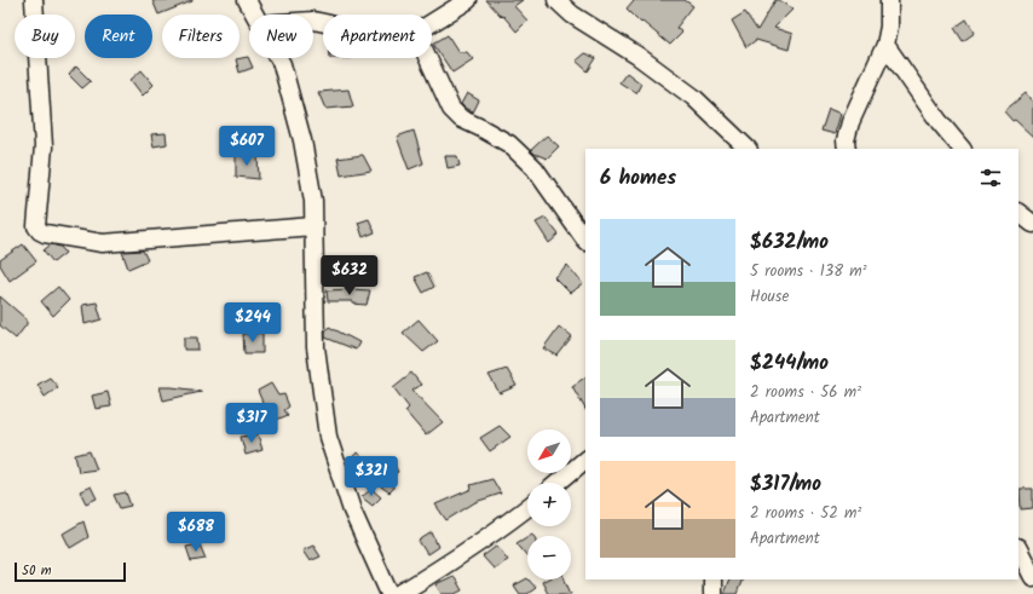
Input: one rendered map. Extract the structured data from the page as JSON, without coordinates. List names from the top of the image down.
{
  "scale_bar": "50 m",
  "north": "bottom left",
  "page": {
    "chip": [
      "Buy",
      "Rent",
      "Filters",
      "New",
      "Apartment"
    ],
    "price": [
      "$607",
      "$632",
      "$244",
      "$317",
      "$321",
      "$688"
    ],
    "heading": "6 homes",
    "list": [
      {
        "name": "$632/mo",
        "note": "5 rooms · 138 m² · House"
      },
      {
        "name": "$244/mo",
        "note": "2 rooms · 56 m² · Apartment"
      },
      {
        "name": "$317/mo",
        "note": "2 rooms · 52 m² · Apartment"
      }
    ],
    "map_buttons": ["+", "−"],
    "scale": "50 m"
  }
}
